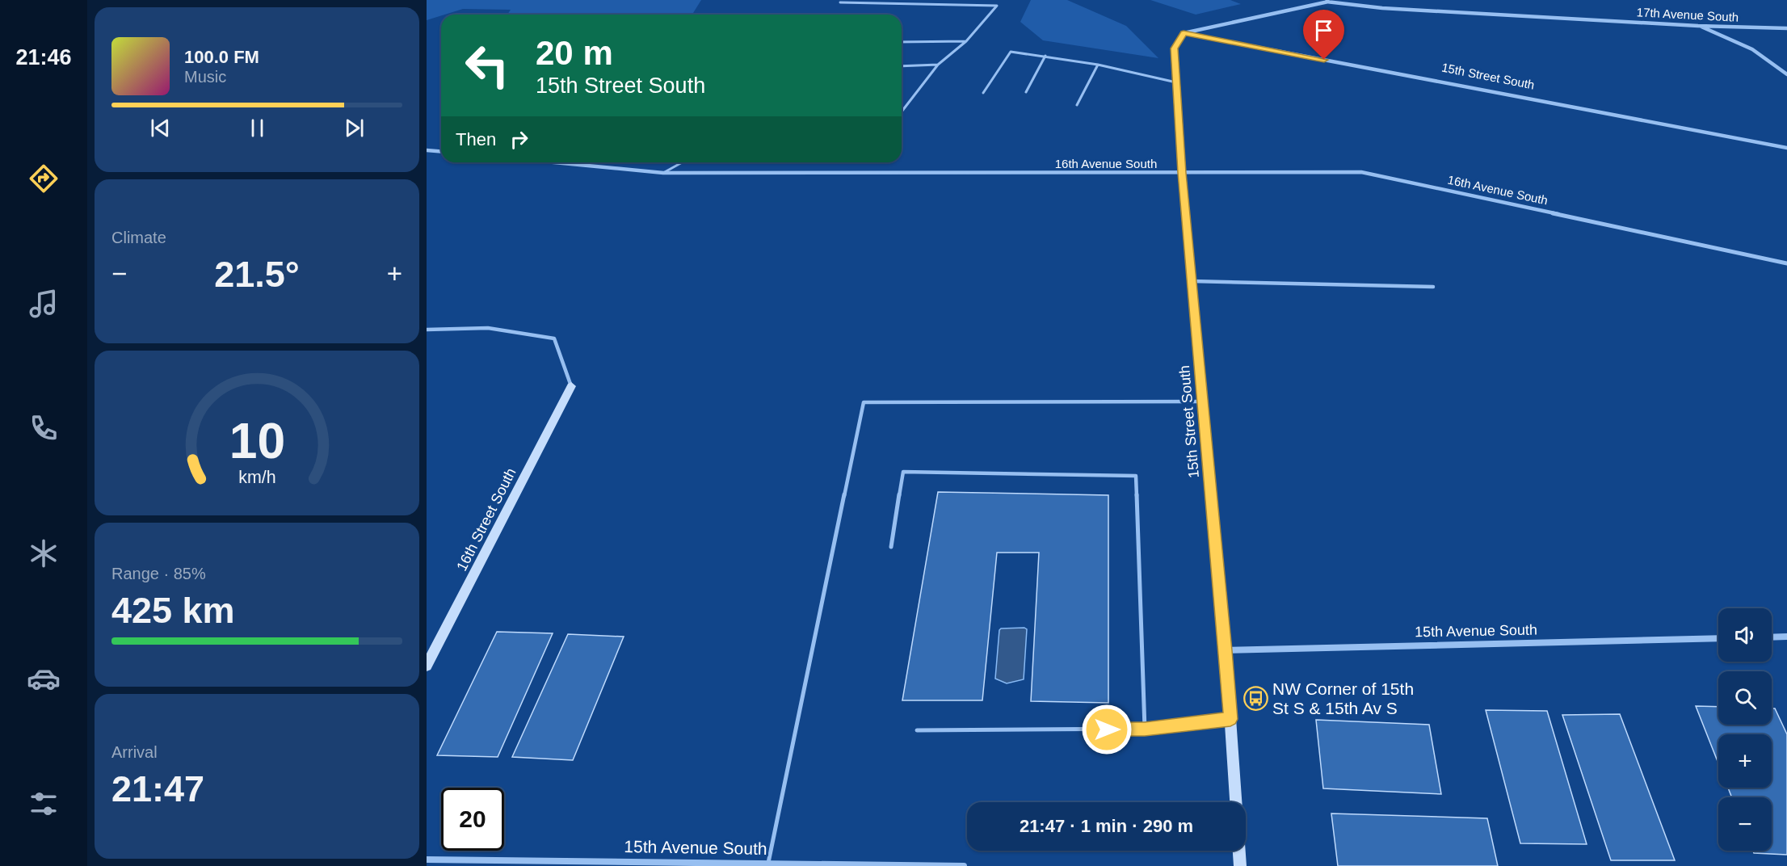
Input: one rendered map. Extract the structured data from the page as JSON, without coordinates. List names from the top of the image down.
{
  "streets": {
    "street": [
      "17th Avenue South",
      "15th Street South",
      "16th Avenue South",
      "16th Street South",
      "15th Avenue South"
    ]
  },
  "crossings": [
    ["15th Street South", "16th Avenue South"],
    ["15th Street South", "15th Avenue South"]
  ],
  "places": {
    "bus stop": ["NW Corner of 15th St S & 15th Av S"]
  },
  "page": {
    "tabs": "21:46",
    "turn": ["20 m", "15th Street South"],
    "song": ["100.0 FM", "Music"],
    "then": "Then",
    "tile": [
      "Climate",
      ["Range · 85%", "425 km"],
      ["Arrival", "21:47"]
    ],
    "heat": ["−", "21.5°", "+"],
    "map_buttons": ["+", "−"],
    "limit": "20",
    "trip": "21:47 · 1 min · 290 m",
    "gauge": ["10", "km/h"]
  }
}
